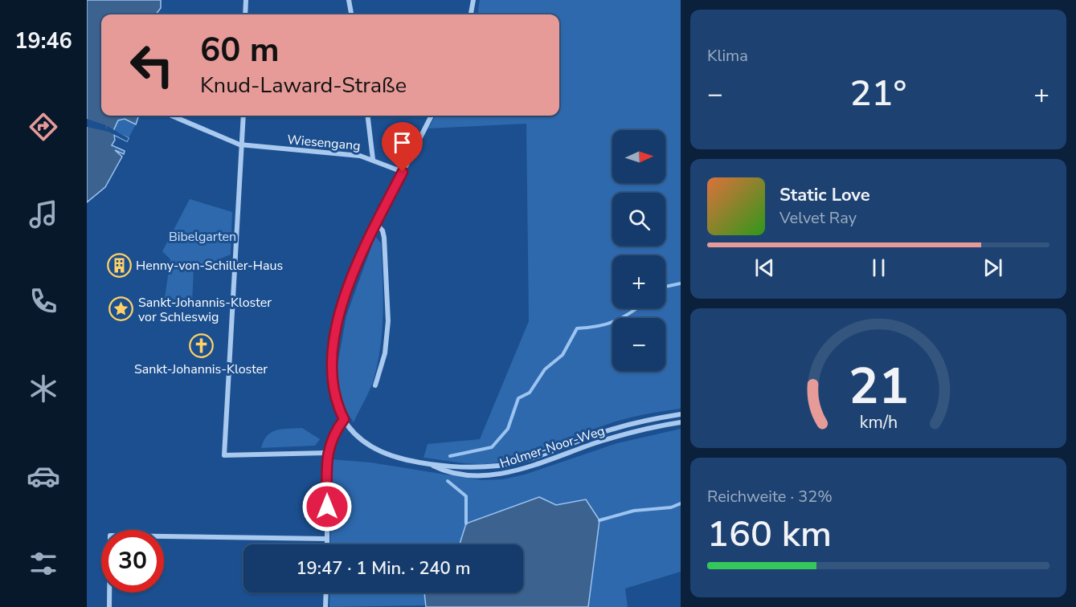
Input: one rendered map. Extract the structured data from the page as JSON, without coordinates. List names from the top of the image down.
{
  "streets": {
    "street": ["Wiesengang", "Holmer-Noor-Weg"]
  },
  "parks": ["Bibelgarten"],
  "places": {
    "building": ["Henny-von-Schiller-Haus"],
    "place": ["Sankt-Johannis-Kloster vor Schleswig"],
    "church": ["Sankt-Johannis-Kloster"]
  },
  "north": "right",
  "page": {
    "tabs": "19:46",
    "tile": [
      "Klima",
      ["Reichweite · 32%", "160 km"]
    ],
    "turn": ["60 m", "Knud-Laward-Straße"],
    "heat": ["−", "21°", "+"],
    "map_buttons": ["+", "−"],
    "song": ["Static Love", "Velvet Ray"],
    "limit": "30",
    "trip": "19:47 · 1 Min. · 240 m",
    "gauge": ["21", "km/h"]
  }
}
